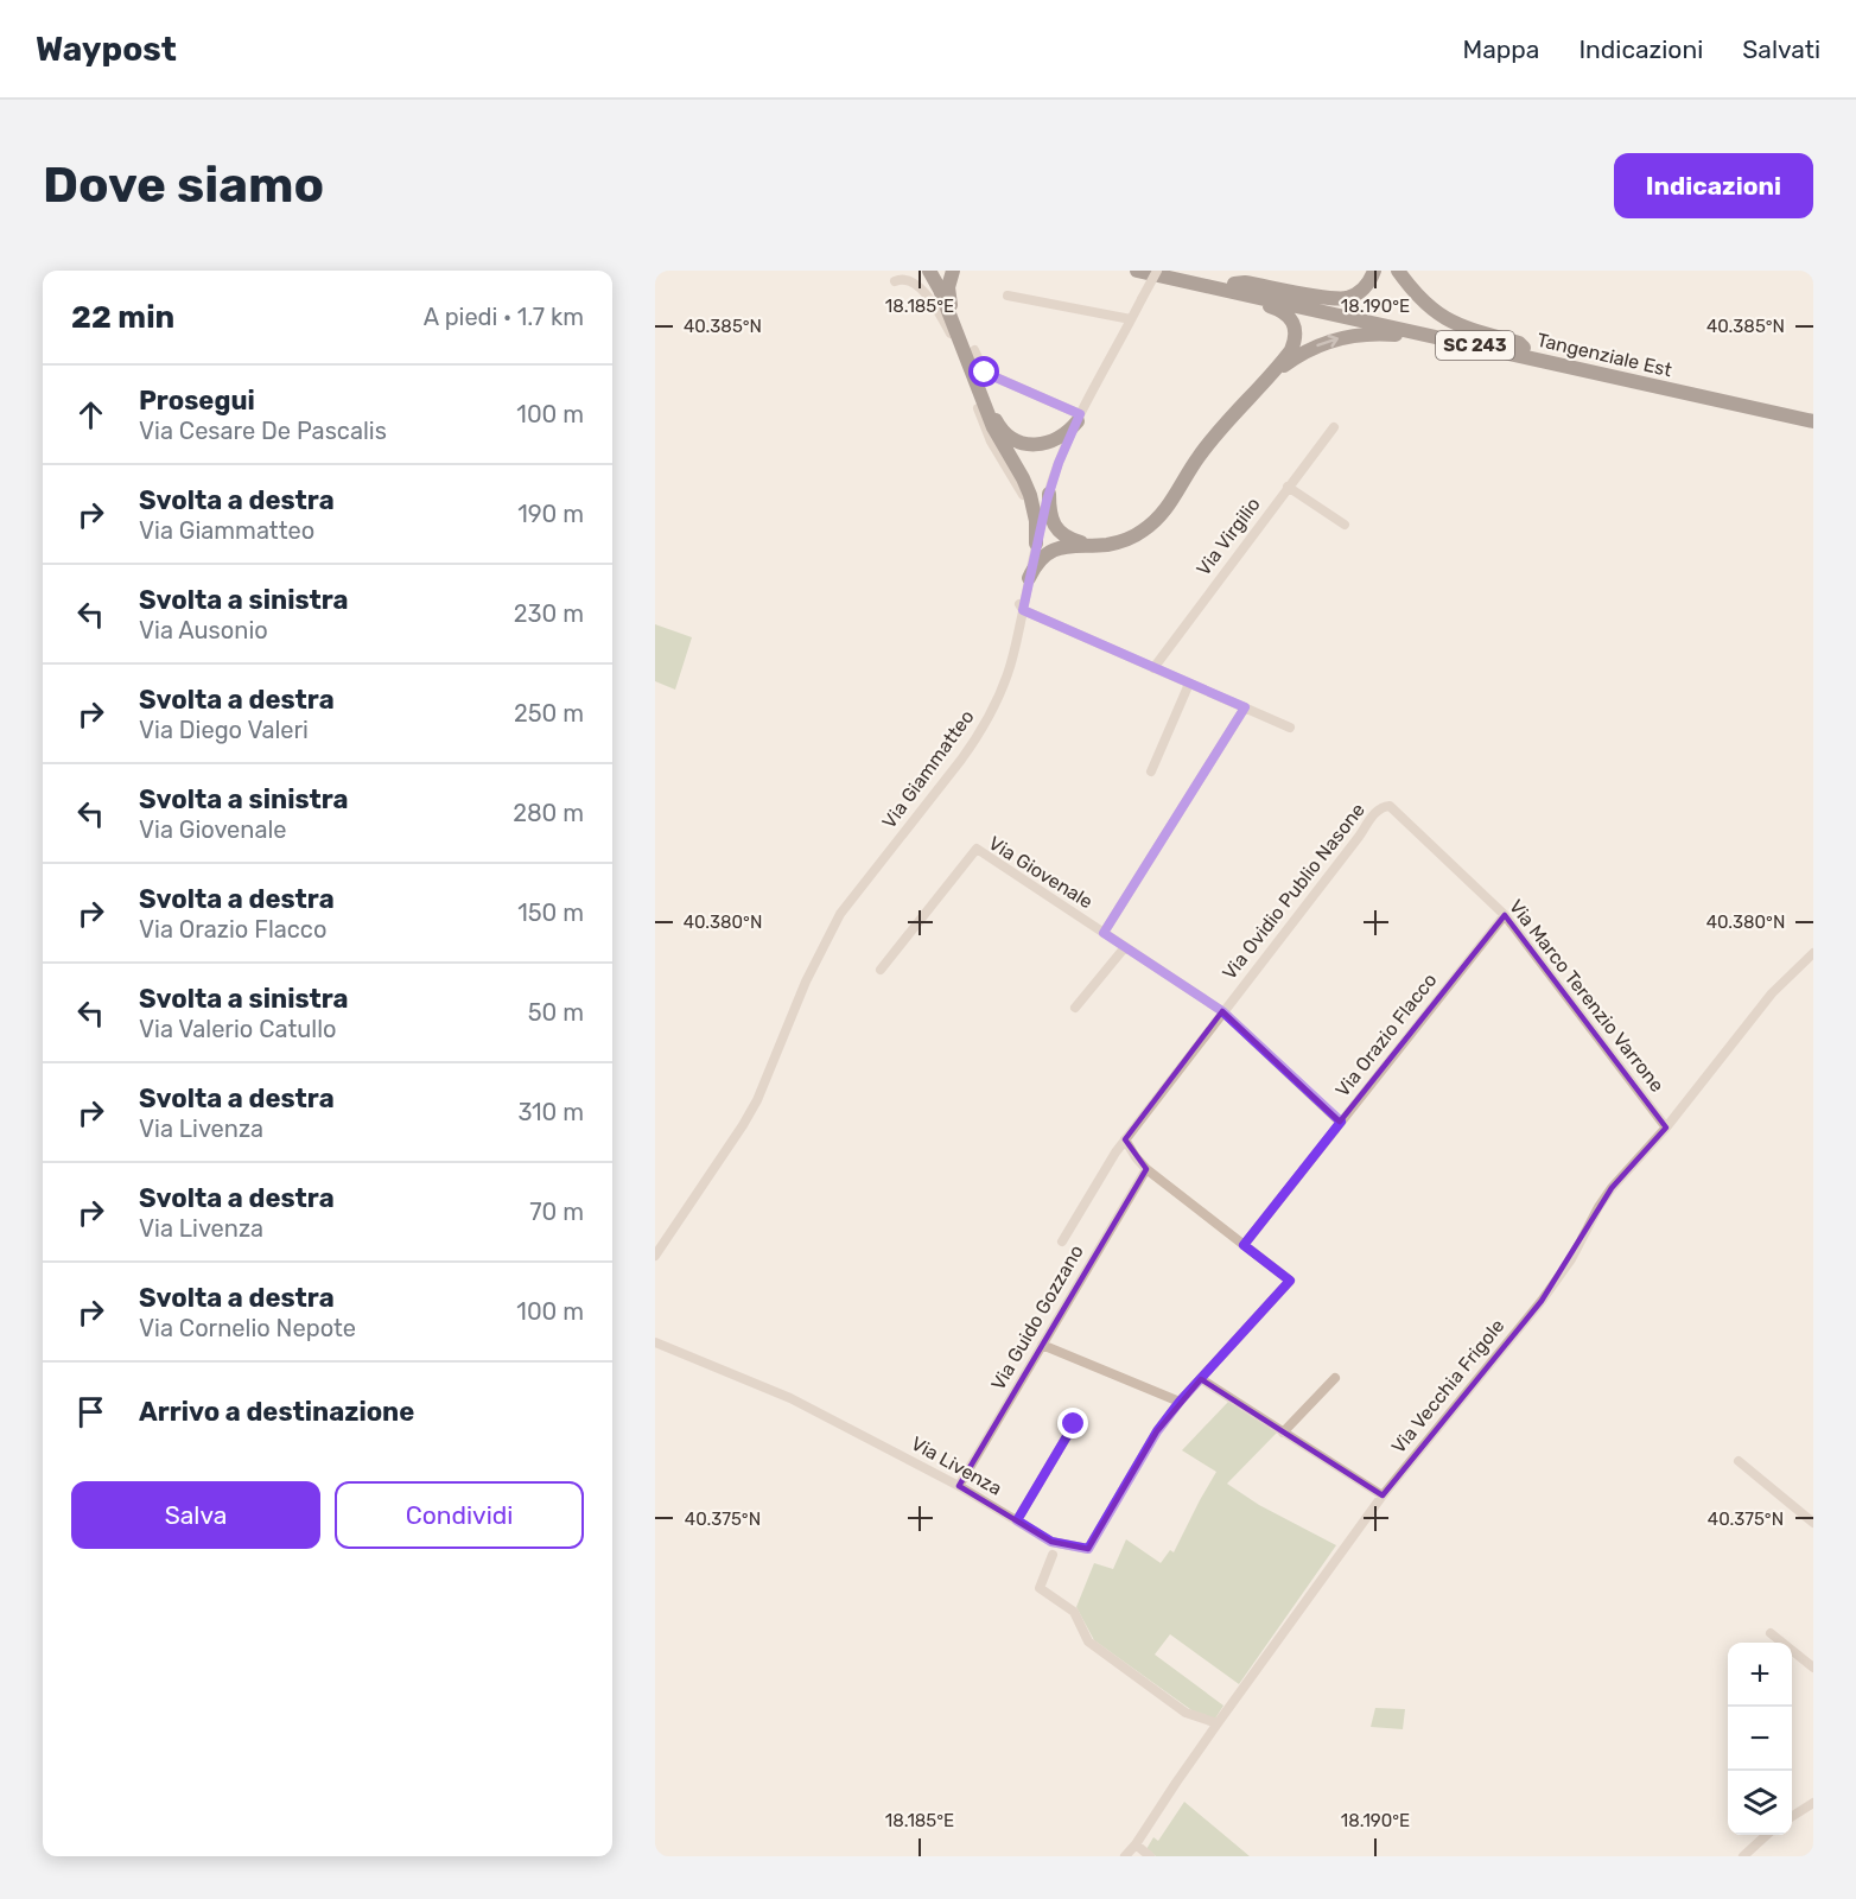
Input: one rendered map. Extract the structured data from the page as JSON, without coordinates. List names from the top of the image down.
{
  "streets": {
    "highway": ["SC 243", "Tangenziale Est"],
    "street": [
      "Via Virgilio",
      "Via Giammatteo",
      "Via Giovenale",
      "Via Ovidio Publio Nasone",
      "Via Marco Terenzio Varrone",
      "Via Orazio Flacco",
      "Via Guido Gozzano",
      "Via Vecchia Frigole",
      "Via Livenza"
    ]
  },
  "crossings": [
    ["Via Giovenale", "Via Ovidio Publio Nasone"],
    ["Via Giovenale", "Via Orazio Flacco"],
    ["Via Ovidio Publio Nasone", "Via Marco Terenzio Varrone"],
    ["Via Marco Terenzio Varrone", "Via Orazio Flacco"],
    ["Via Marco Terenzio Varrone", "Via Vecchia Frigole"],
    ["Via Orazio Flacco", "Via Livenza"],
    ["Via Guido Gozzano", "Via Livenza"]
  ],
  "page": {
    "header": "Waypost",
    "nav": ["Mappa", "Indicazioni", "Salvati"],
    "buttons": [
      "Indicazioni",
      ["Salva", "Condividi"]
    ],
    "title": "Dove siamo",
    "heading": ["22 min", "A piedi · 1.7 km"],
    "list": [
      ["Prosegui", "Via Cesare De Pascalis", "100 m"],
      ["Svolta a destra", "Via Giammatteo", "190 m"],
      ["Svolta a sinistra", "Via Ausonio", "230 m"],
      ["Svolta a destra", "Via Diego Valeri", "250 m"],
      ["Svolta a sinistra", "Via Giovenale", "280 m"],
      ["Svolta a destra", "Via Orazio Flacco", "150 m"],
      ["Svolta a sinistra", "Via Valerio Catullo", "50 m"],
      ["Svolta a destra", "Via Livenza", "310 m"],
      ["Svolta a destra", "Via Livenza", "70 m"],
      ["Svolta a destra", "Via Cornelio Nepote", "100 m"],
      "Arrivo a destinazione"
    ],
    "map_buttons": ["+", "−"]
  },
  "coordinates": [
    "18.185°E",
    "18.190°E",
    "40.385°N",
    "40.380°N",
    "40.375°N"
  ]
}
